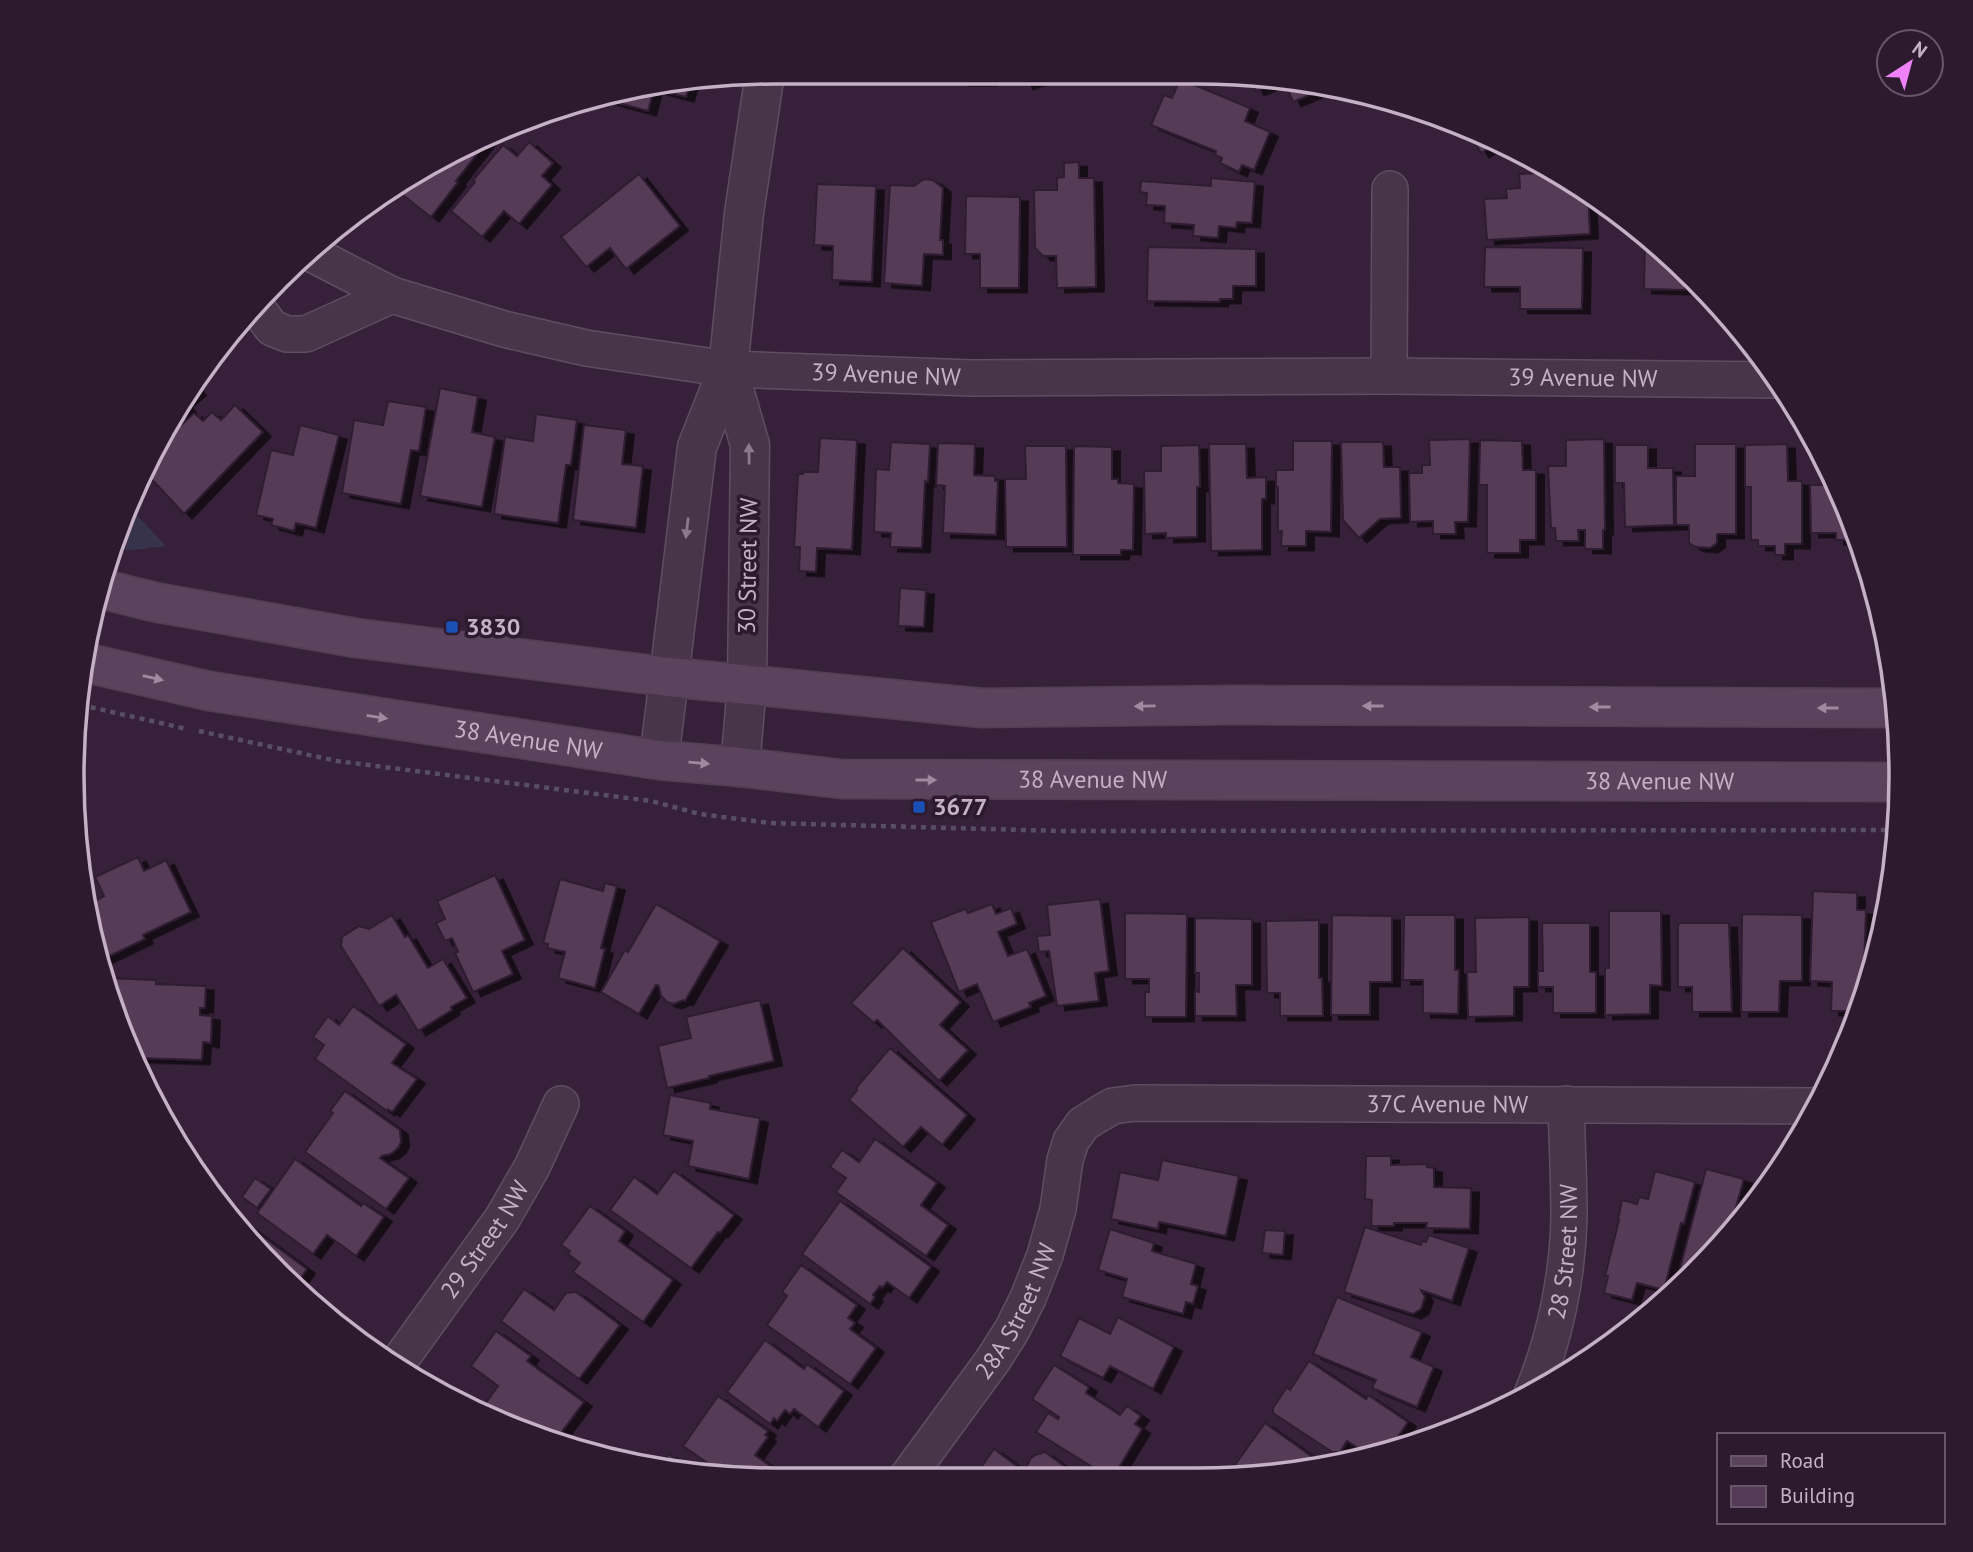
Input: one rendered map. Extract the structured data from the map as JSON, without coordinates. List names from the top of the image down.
{
  "streets": {
    "main road": ["38 Avenue NW"],
    "street": [
      "39 Avenue NW",
      "30 Street NW",
      "37C Avenue NW",
      "29 Street NW",
      "28 Street NW",
      "28A Street NW"
    ]
  },
  "crossings": [
    ["39 Avenue NW", "30 Street NW"],
    ["30 Street NW", "38 Avenue NW"],
    ["37C Avenue NW", "28 Street NW"],
    ["37C Avenue NW", "28A Street NW"]
  ],
  "places": {
    "transit": ["3830", "3677"]
  },
  "legend": ["Road", "Building"],
  "north": "top right"
}
